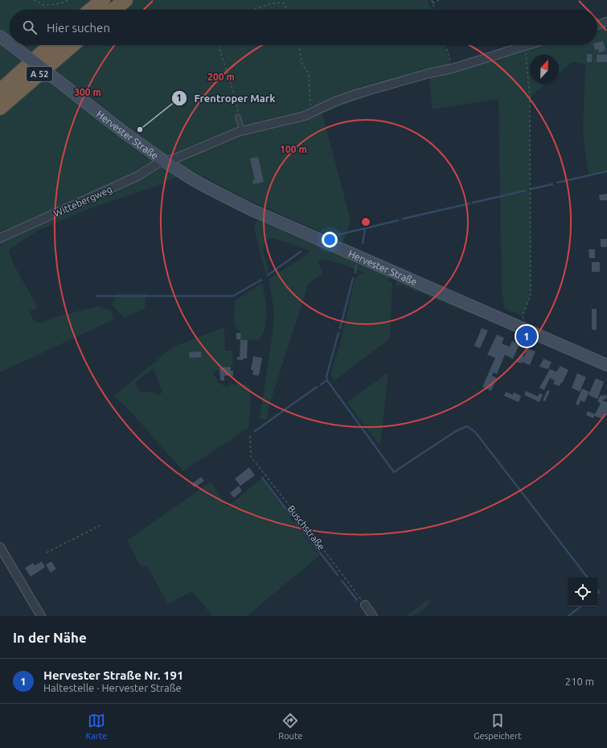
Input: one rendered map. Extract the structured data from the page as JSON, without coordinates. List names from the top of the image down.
{
  "streets": {
    "highway": ["A 52"],
    "main road": ["Hervester Straße"],
    "street": ["Wittebergweg"],
    "path": ["Buschstraße"]
  },
  "crossings": [
    ["Hervester Straße", "Wittebergweg"]
  ],
  "places": ["Frentroper Mark"],
  "north": "top",
  "page": {
    "search": "Hier suchen",
    "pins": "1",
    "heading": "In der Nähe",
    "list": [
      {
        "mark": "1",
        "name": "Hervester Straße Nr. 191",
        "note": "Haltestelle · Hervester Straße",
        "value": "210 m"
      }
    ],
    "nav": ["Karte", "Route", "Gespeichert"]
  },
  "rings": ["200 m", "300 m", "100 m"]
}
